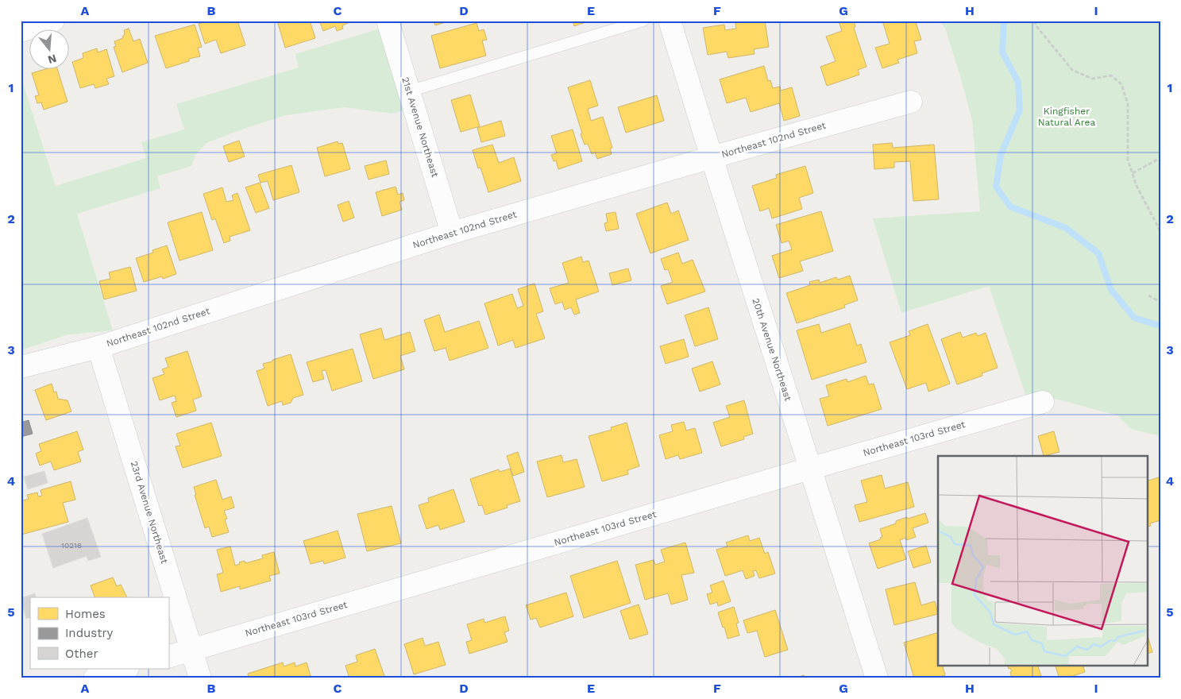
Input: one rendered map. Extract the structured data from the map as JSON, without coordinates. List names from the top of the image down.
{
  "streets": {
    "street": [
      "21st Avenue Northeast",
      "Northeast 102nd Street",
      "20th Avenue Northeast",
      "Northeast 103rd Street",
      "23rd Avenue Northeast"
    ]
  },
  "crossings": [
    ["21st Avenue Northeast", "Northeast 102nd Street"],
    ["Northeast 102nd Street", "20th Avenue Northeast"],
    ["Northeast 102nd Street", "23rd Avenue Northeast"],
    ["20th Avenue Northeast", "Northeast 103rd Street"],
    ["Northeast 103rd Street", "23rd Avenue Northeast"]
  ],
  "parks": ["Kingfisher Natural Area"],
  "house_numbers": ["10216"],
  "legend": ["Homes", "Industry", "Other"],
  "north": "bottom",
  "grid": {
    "columns": [
      "A",
      "B",
      "C",
      "D",
      "E",
      "F",
      "G",
      "H",
      "I"
    ],
    "rows": [
      "1",
      "2",
      "3",
      "4",
      "5"
    ]
  }
}
